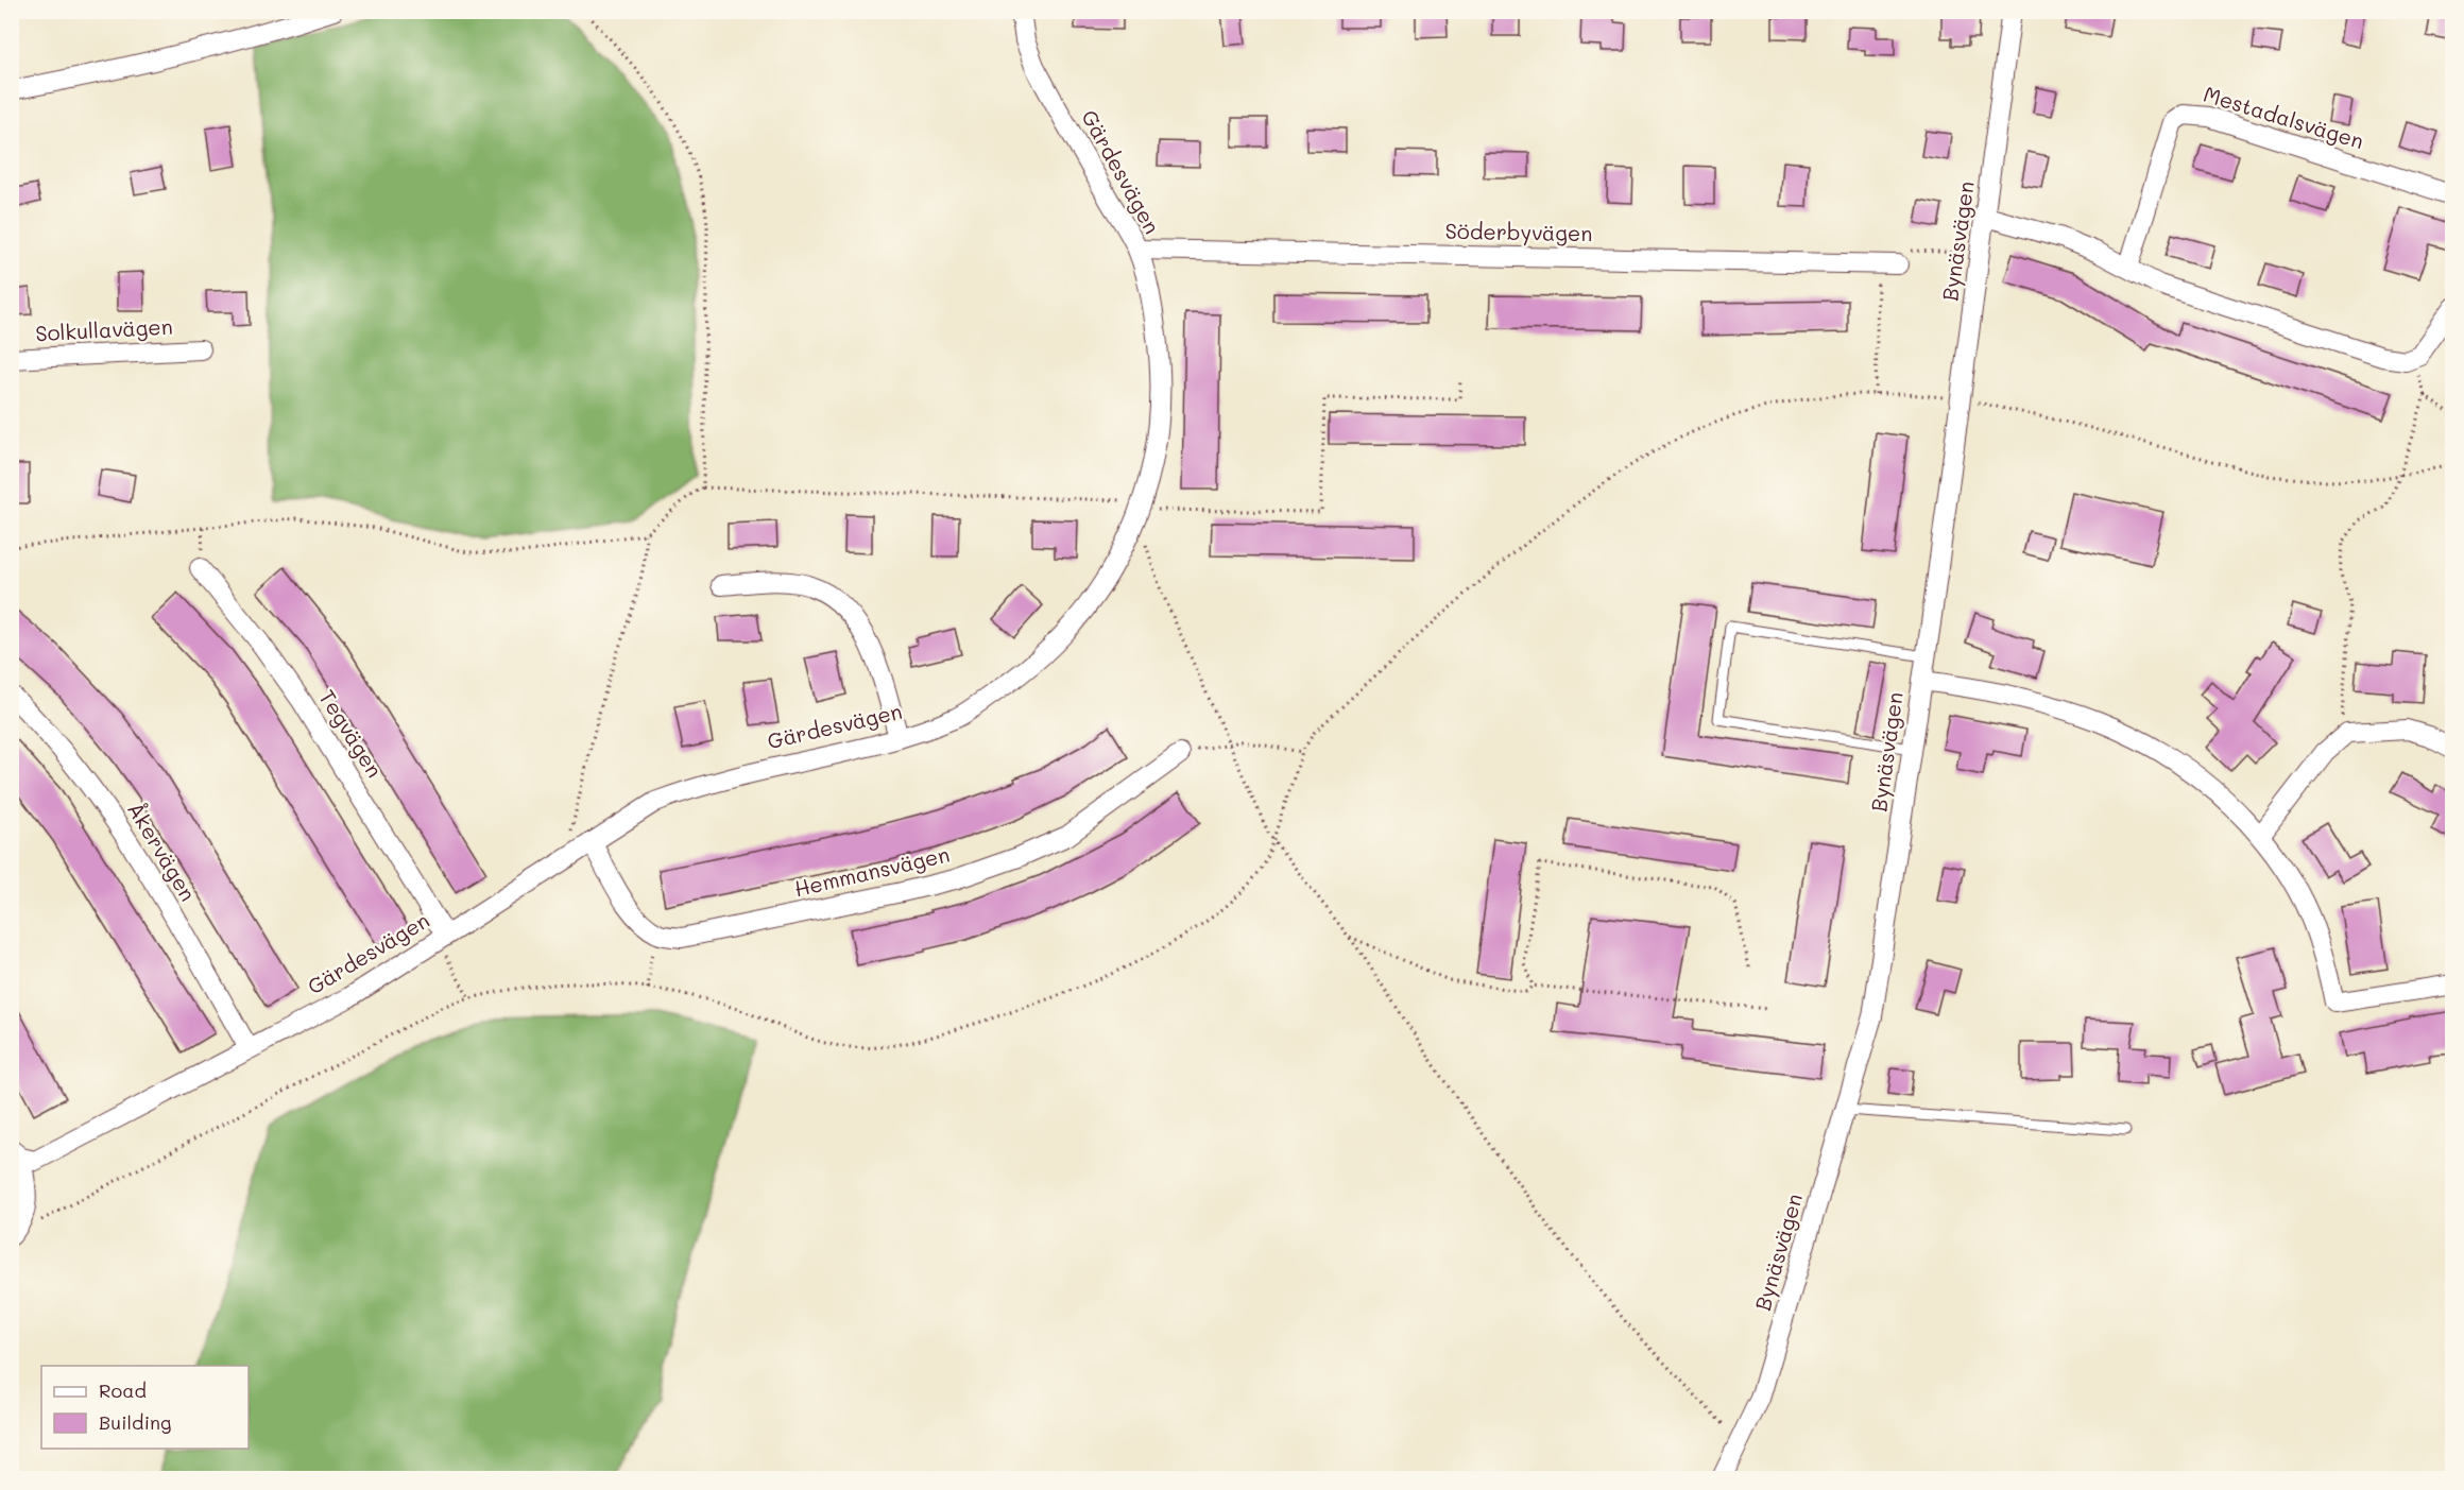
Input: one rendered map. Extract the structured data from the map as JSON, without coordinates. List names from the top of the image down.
{
  "streets": {
    "street": [
      "Mestadalsvägen",
      "Gärdesvägen",
      "Söderbyvägen",
      "Bynäsvägen",
      "Solkullavägen",
      "Tegvägen",
      "Åkervägen",
      "Hemmansvägen"
    ]
  },
  "crossings": [
    ["Gärdesvägen", "Söderbyvägen"],
    ["Gärdesvägen", "Tegvägen"],
    ["Gärdesvägen", "Åkervägen"]
  ],
  "legend": ["Road", "Building"]
}
